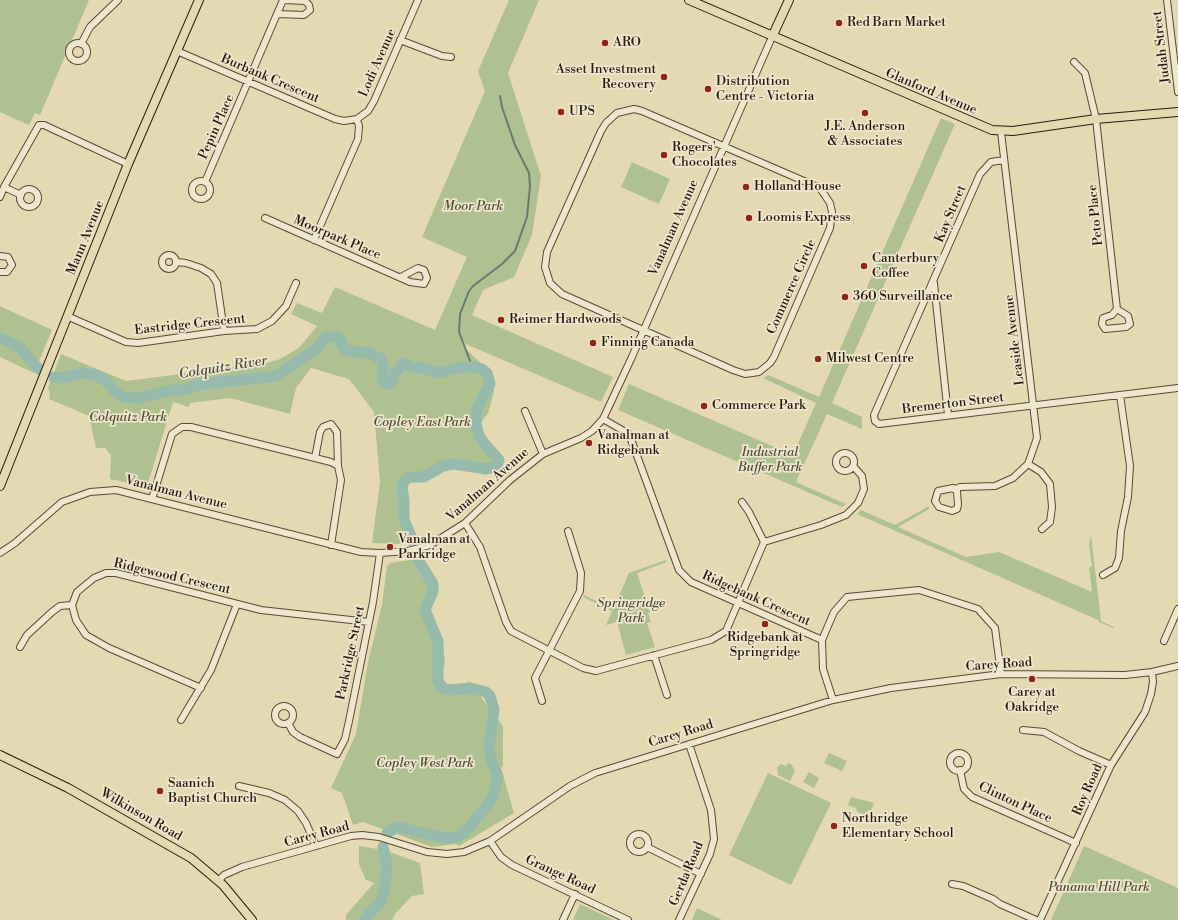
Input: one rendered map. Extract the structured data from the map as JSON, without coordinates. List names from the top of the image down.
{
  "streets": {
    "main road": [
      "Glanford Avenue",
      "Vanalman Avenue",
      "Mann Avenue",
      "Wilkinson Road"
    ],
    "street": [
      "Judah Street",
      "Lodi Avenue",
      "Burbank Crescent",
      "Pepin Place",
      "Kay Street",
      "Peto Place",
      "Moorpark Place",
      "Commerce Circle",
      "Eastridge Crescent",
      "Leaside Avenue",
      "Bremerton Street",
      "Ridgewood Crescent",
      "Ridgebank Crescent",
      "Parkridge Street",
      "Carey Road",
      "Roy Road",
      "Clinton Place",
      "Gerda Road",
      "Grange Road"
    ]
  },
  "crossings": [
    ["Lodi Avenue", "Burbank Crescent"],
    ["Burbank Crescent", "Pepin Place"],
    ["Burbank Crescent", "Mann Avenue"],
    ["Glanford Avenue", "Peto Place"],
    ["Glanford Avenue", "Vanalman Avenue"],
    ["Glanford Avenue", "Leaside Avenue"],
    ["Kay Street", "Leaside Avenue"],
    ["Kay Street", "Bremerton Street"],
    ["Vanalman Avenue", "Commerce Circle"],
    ["Vanalman Avenue", "Ridgebank Crescent"],
    ["Vanalman Avenue", "Parkridge Street"],
    ["Mann Avenue", "Eastridge Crescent"],
    ["Leaside Avenue", "Bremerton Street"],
    ["Ridgewood Crescent", "Parkridge Street"],
    ["Ridgebank Crescent", "Carey Road"],
    ["Carey Road", "Roy Road"],
    ["Carey Road", "Wilkinson Road"],
    ["Carey Road", "Gerda Road"],
    ["Carey Road", "Grange Road"],
    ["Roy Road", "Clinton Place"]
  ],
  "water": ["Colquitz River"],
  "parks": [
    "Moor Park",
    "Colquitz Park",
    "Copley East Park",
    "Industrial Buffer Park",
    "Springridge Park",
    "Copley West Park",
    "Panama Hill Park"
  ],
  "places": [
    "Red Barn Market",
    "ARO",
    "Asset Investment Recovery",
    "Distribution Centre - Victoria",
    "UPS",
    "J.E. Anderson & Associates",
    "Rogers' Chocolates",
    "Holland House",
    "Loomis Express",
    "Canterbury Coffee",
    "360 Surveillance",
    "Reimer Hardwoods",
    "Finning Canada",
    "Milwest Centre",
    "Commerce Park",
    "Vanalman at Ridgebank",
    "Vanalman at Parkridge",
    "Ridgebank at Springridge",
    "Carey at Oakridge",
    "Saanich Baptist Church",
    "Northridge Elementary School"
  ]
}
